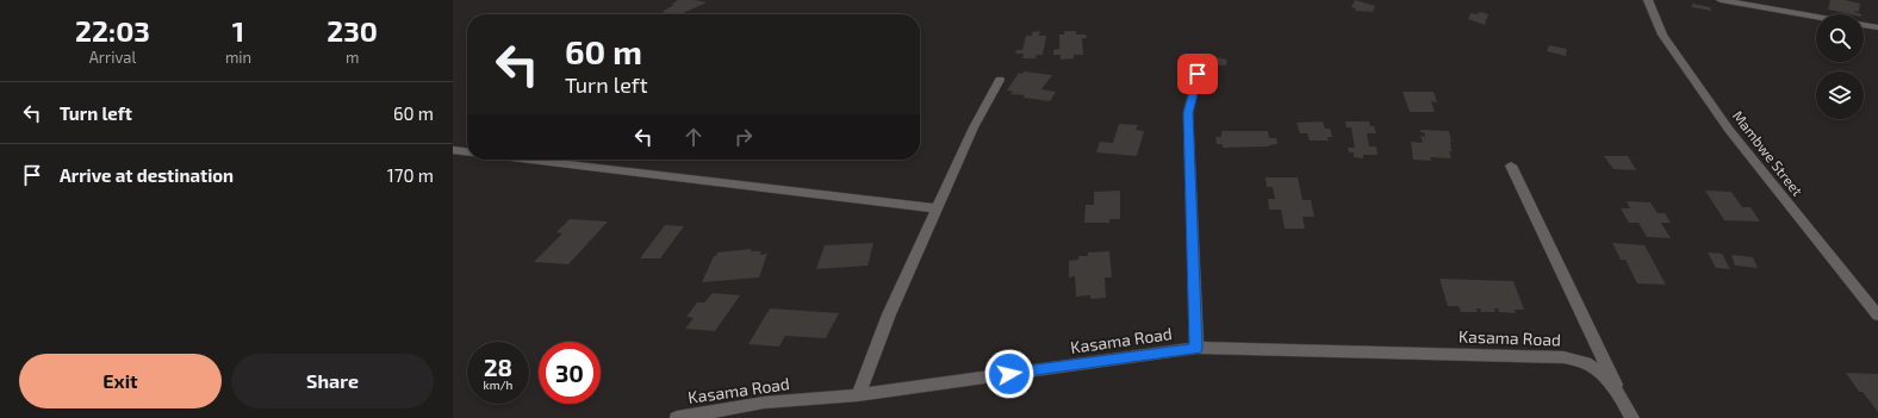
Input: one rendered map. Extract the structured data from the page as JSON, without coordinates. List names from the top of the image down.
{
  "streets": {
    "street": ["Mambwe Street", "Kasama Road"]
  },
  "page": {
    "eta": [
      "22:03",
      "Arrival",
      "1",
      "min",
      "230",
      "m"
    ],
    "turn": ["60 m", "Turn left"],
    "list": [
      {
        "name": "Turn left",
        "value": "60 m"
      },
      {
        "name": "Arrive at destination",
        "value": "170 m"
      }
    ],
    "speed": "28 km/h",
    "limit": "30",
    "buttons": ["Exit", "Share"]
  }
}
